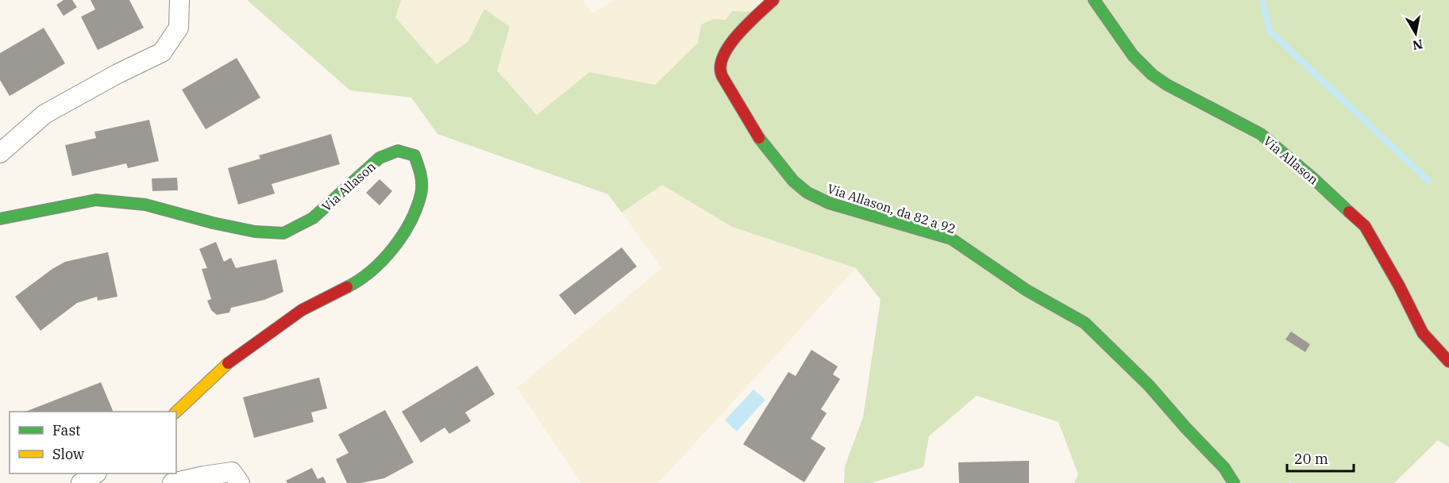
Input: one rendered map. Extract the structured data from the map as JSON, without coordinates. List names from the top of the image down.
{
  "streets": {
    "street": ["Via Allason", "Via Allason, da 82 a 92"]
  },
  "legend": ["Fast", "Slow"],
  "scale_bar": "20 m",
  "north": "bottom"
}
